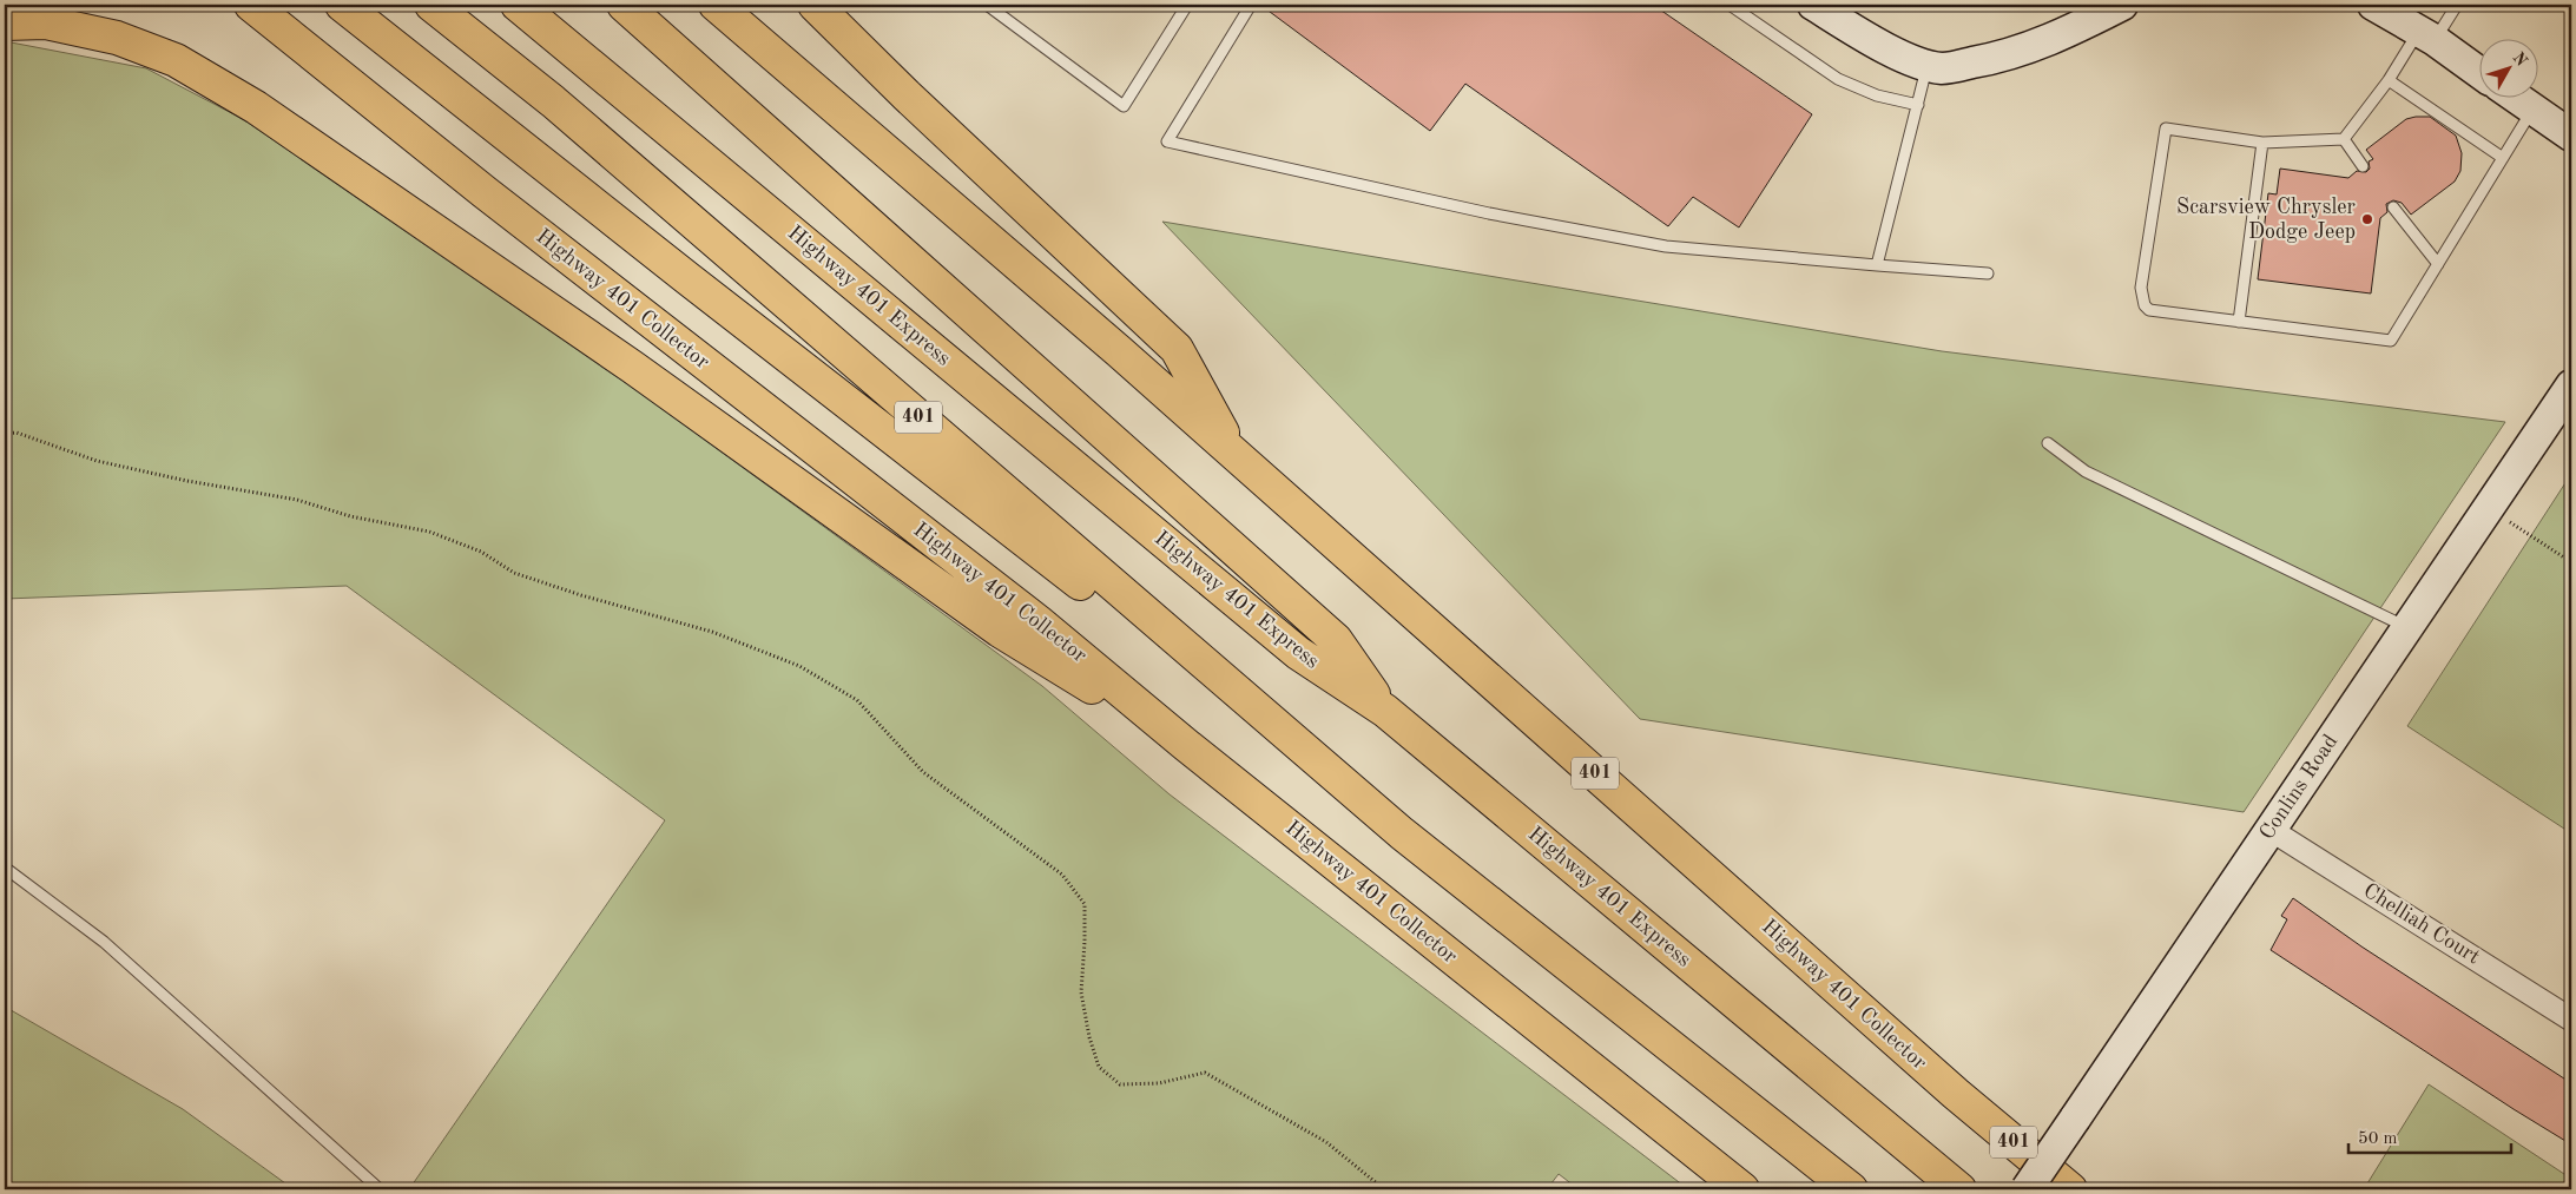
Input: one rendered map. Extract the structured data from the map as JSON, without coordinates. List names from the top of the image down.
{
  "streets": {
    "highway": ["Highway 401 Express", "Highway 401 Collector", "401"],
    "street": ["Conlins Road", "Chelliah Court"]
  },
  "crossings": [
    ["Conlins Road", "Chelliah Court"]
  ],
  "places": ["Scarsview Chrysler Dodge Jeep"],
  "scale_bar": "50 m",
  "north": "top right"
}
